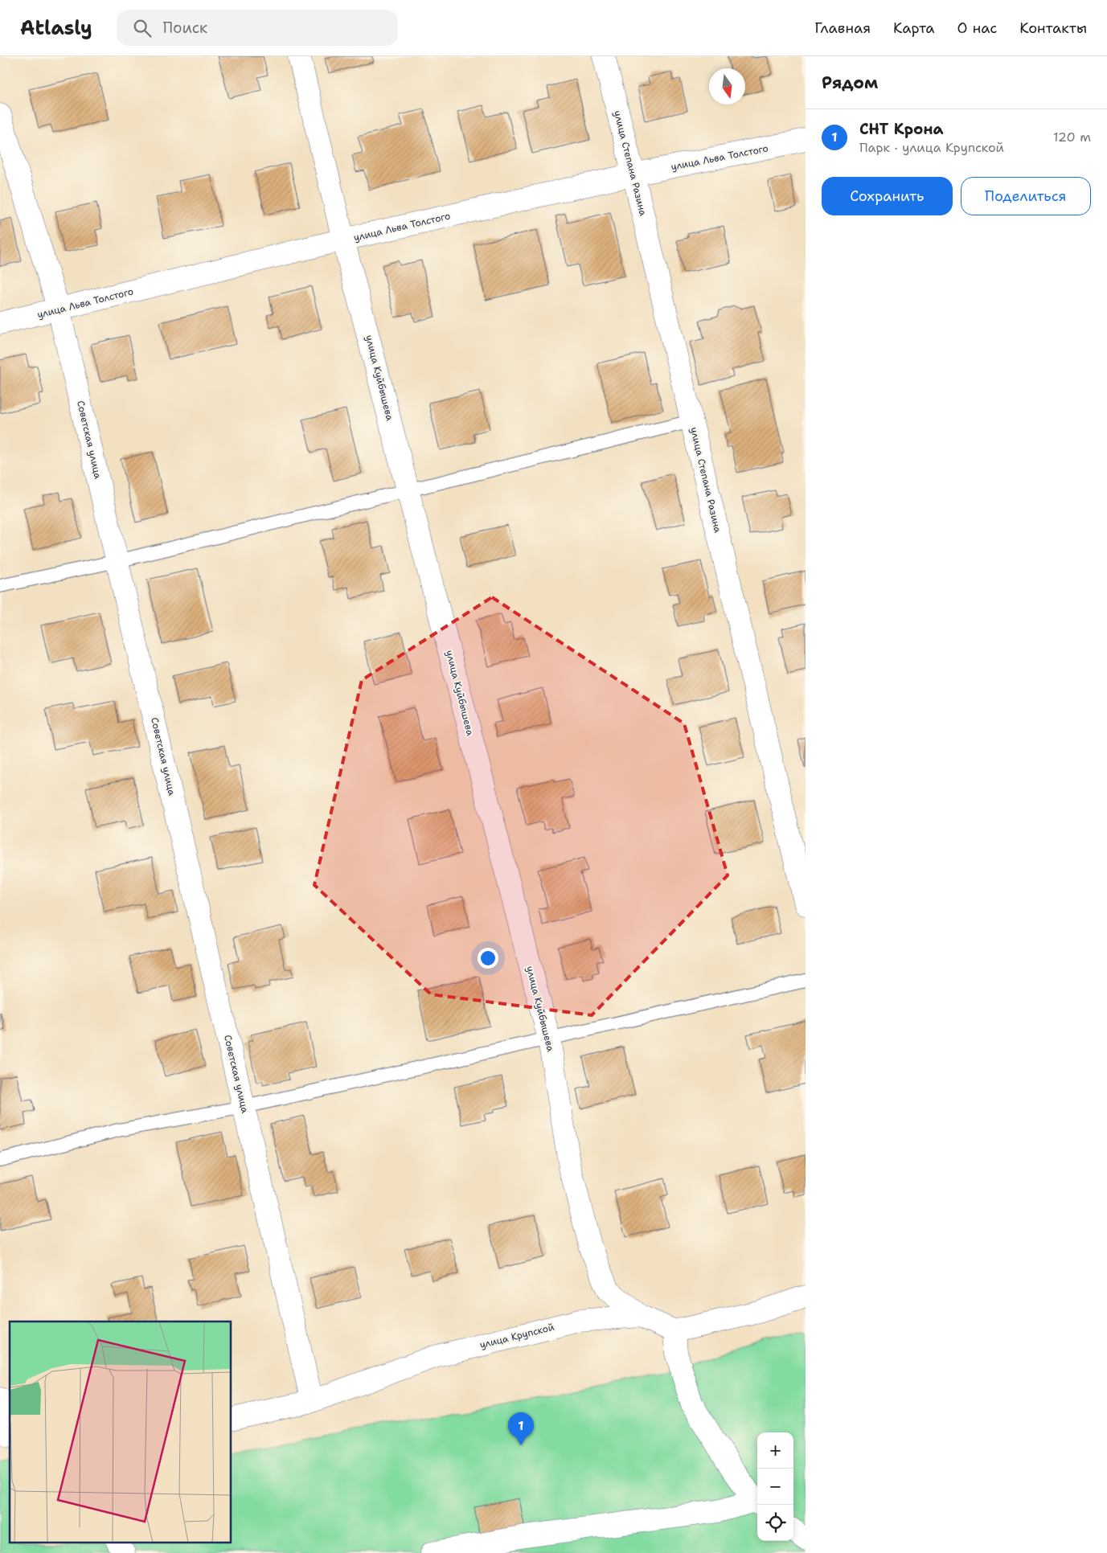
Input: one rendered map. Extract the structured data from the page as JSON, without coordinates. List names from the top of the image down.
{
  "streets": {
    "street": [
      "улица Льва Толстого",
      "улица Степана Разина",
      "улица Куйбышева",
      "Советская улица",
      "улица Крупской"
    ]
  },
  "crossings": [
    ["улица Льва Толстого", "улица Степана Разина"],
    ["улица Льва Толстого", "улица Куйбышева"],
    ["улица Льва Толстого", "Советская улица"],
    ["улица Куйбышева", "улица Крупской"],
    ["Советская улица", "улица Крупской"]
  ],
  "north": "bottom",
  "page": {
    "header": "Atlasly",
    "search": "Поиск",
    "nav": [
      "Главная",
      "Карта",
      "О нас",
      "Контакты"
    ],
    "heading": "Рядом",
    "list": [
      {
        "mark": "1",
        "name": "СНТ Крона",
        "note": "Парк · улица Крупской",
        "value": "120 m"
      }
    ],
    "buttons": ["Сохранить", "Поделиться"],
    "pins": "1",
    "map_buttons": ["+", "−"]
  }
}
